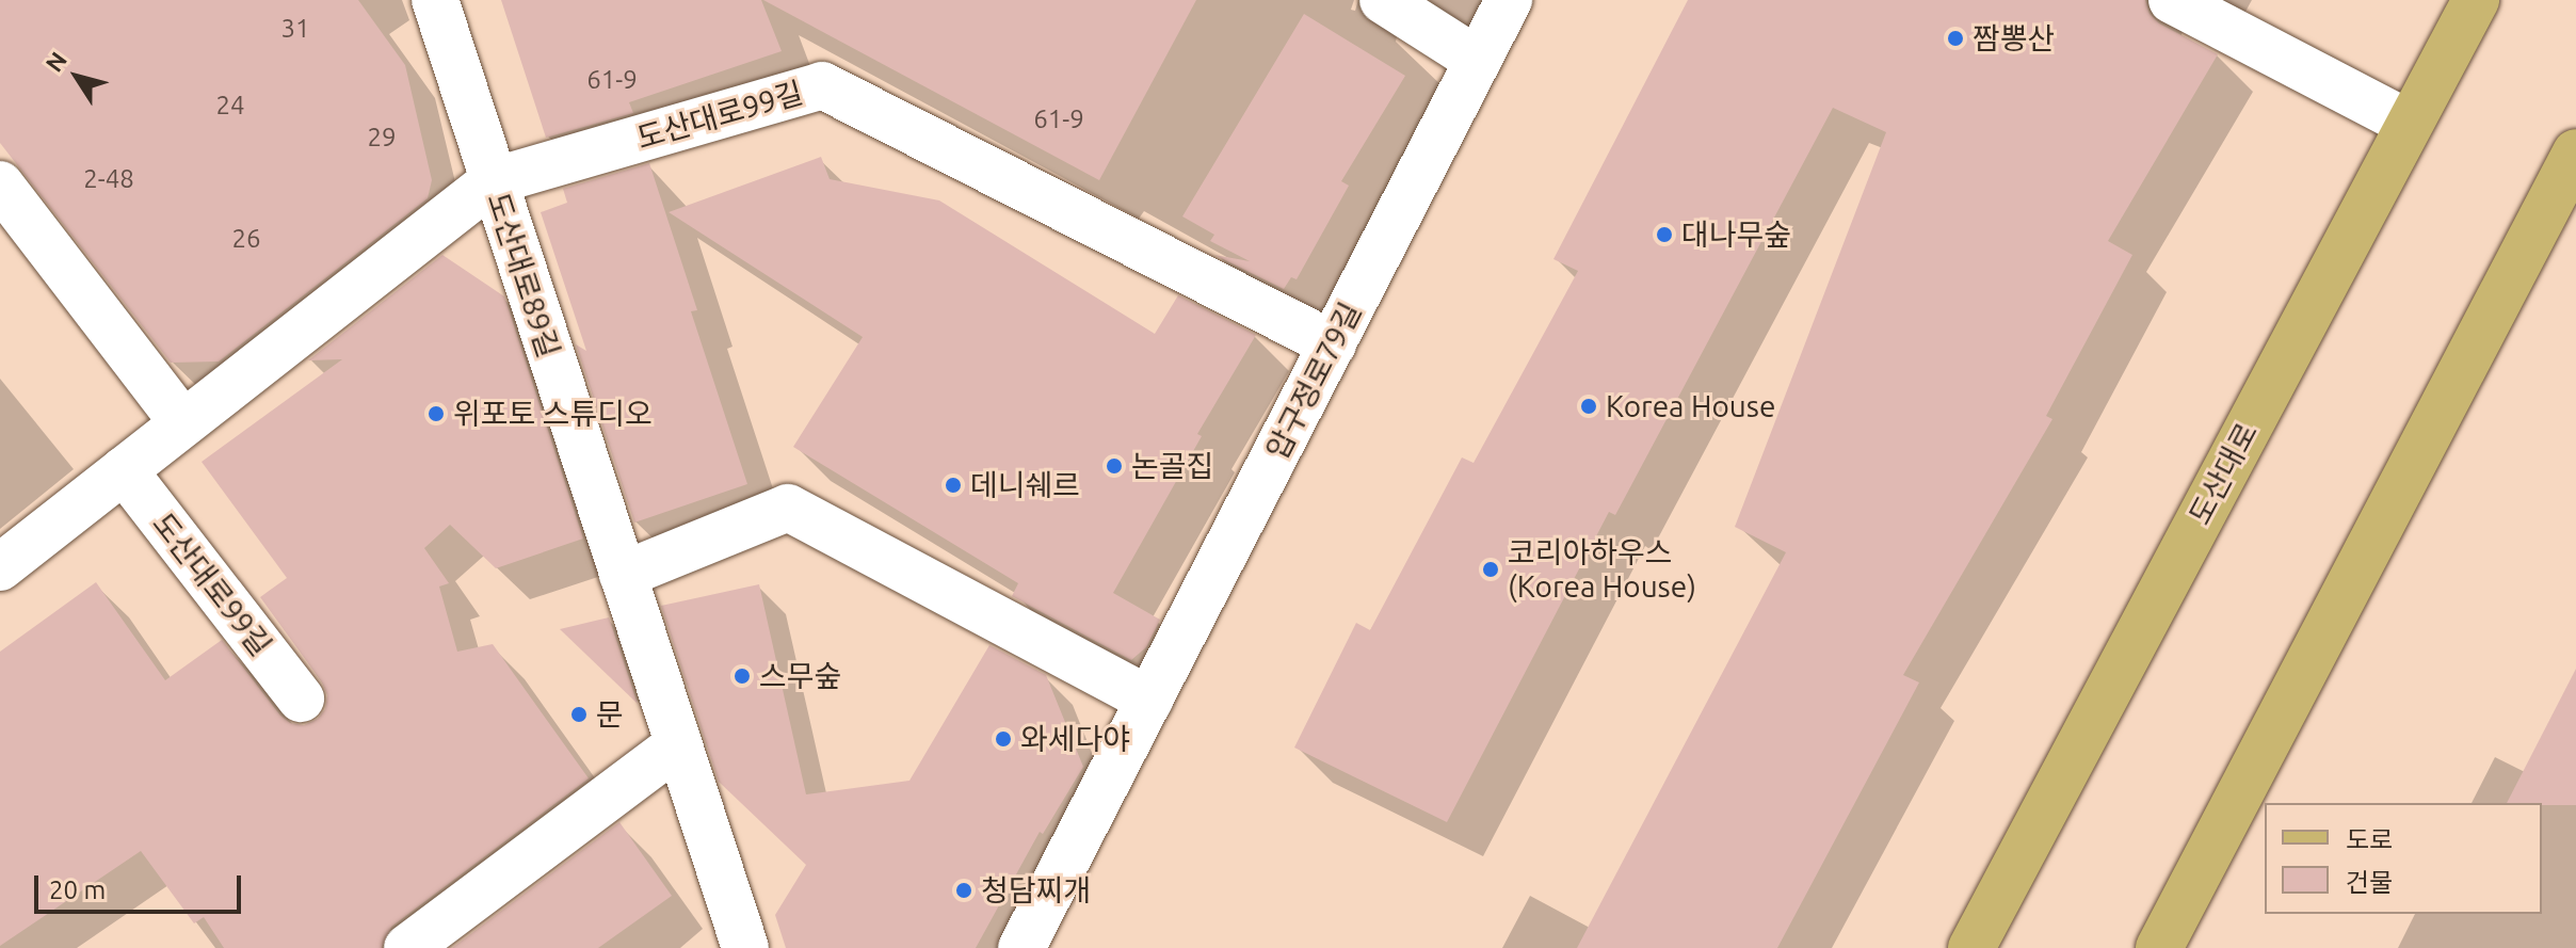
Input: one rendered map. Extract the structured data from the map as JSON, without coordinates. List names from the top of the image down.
{
  "streets": {
    "main road": ["도산대로"],
    "street": ["도산대로99길", "도산대로89길", "압구정로79길"]
  },
  "crossings": [
    ["도산대로99길", "도산대로89길"],
    ["도산대로99길", "압구정로79길"]
  ],
  "places": [
    "짬뽕산",
    "대나무숲",
    "Korea House",
    "위포토 스튜디오",
    "논골집",
    "데니쉐르",
    "코리아하우스 (Korea House)",
    "스무숲",
    "문",
    "와세다야",
    "청담찌개"
  ],
  "house_numbers": [
    "31",
    "61-9",
    "24",
    "61-9",
    "29",
    "2-48",
    "26"
  ],
  "legend": ["도로", "건물"],
  "scale_bar": "20 m",
  "north": "top left"
}
